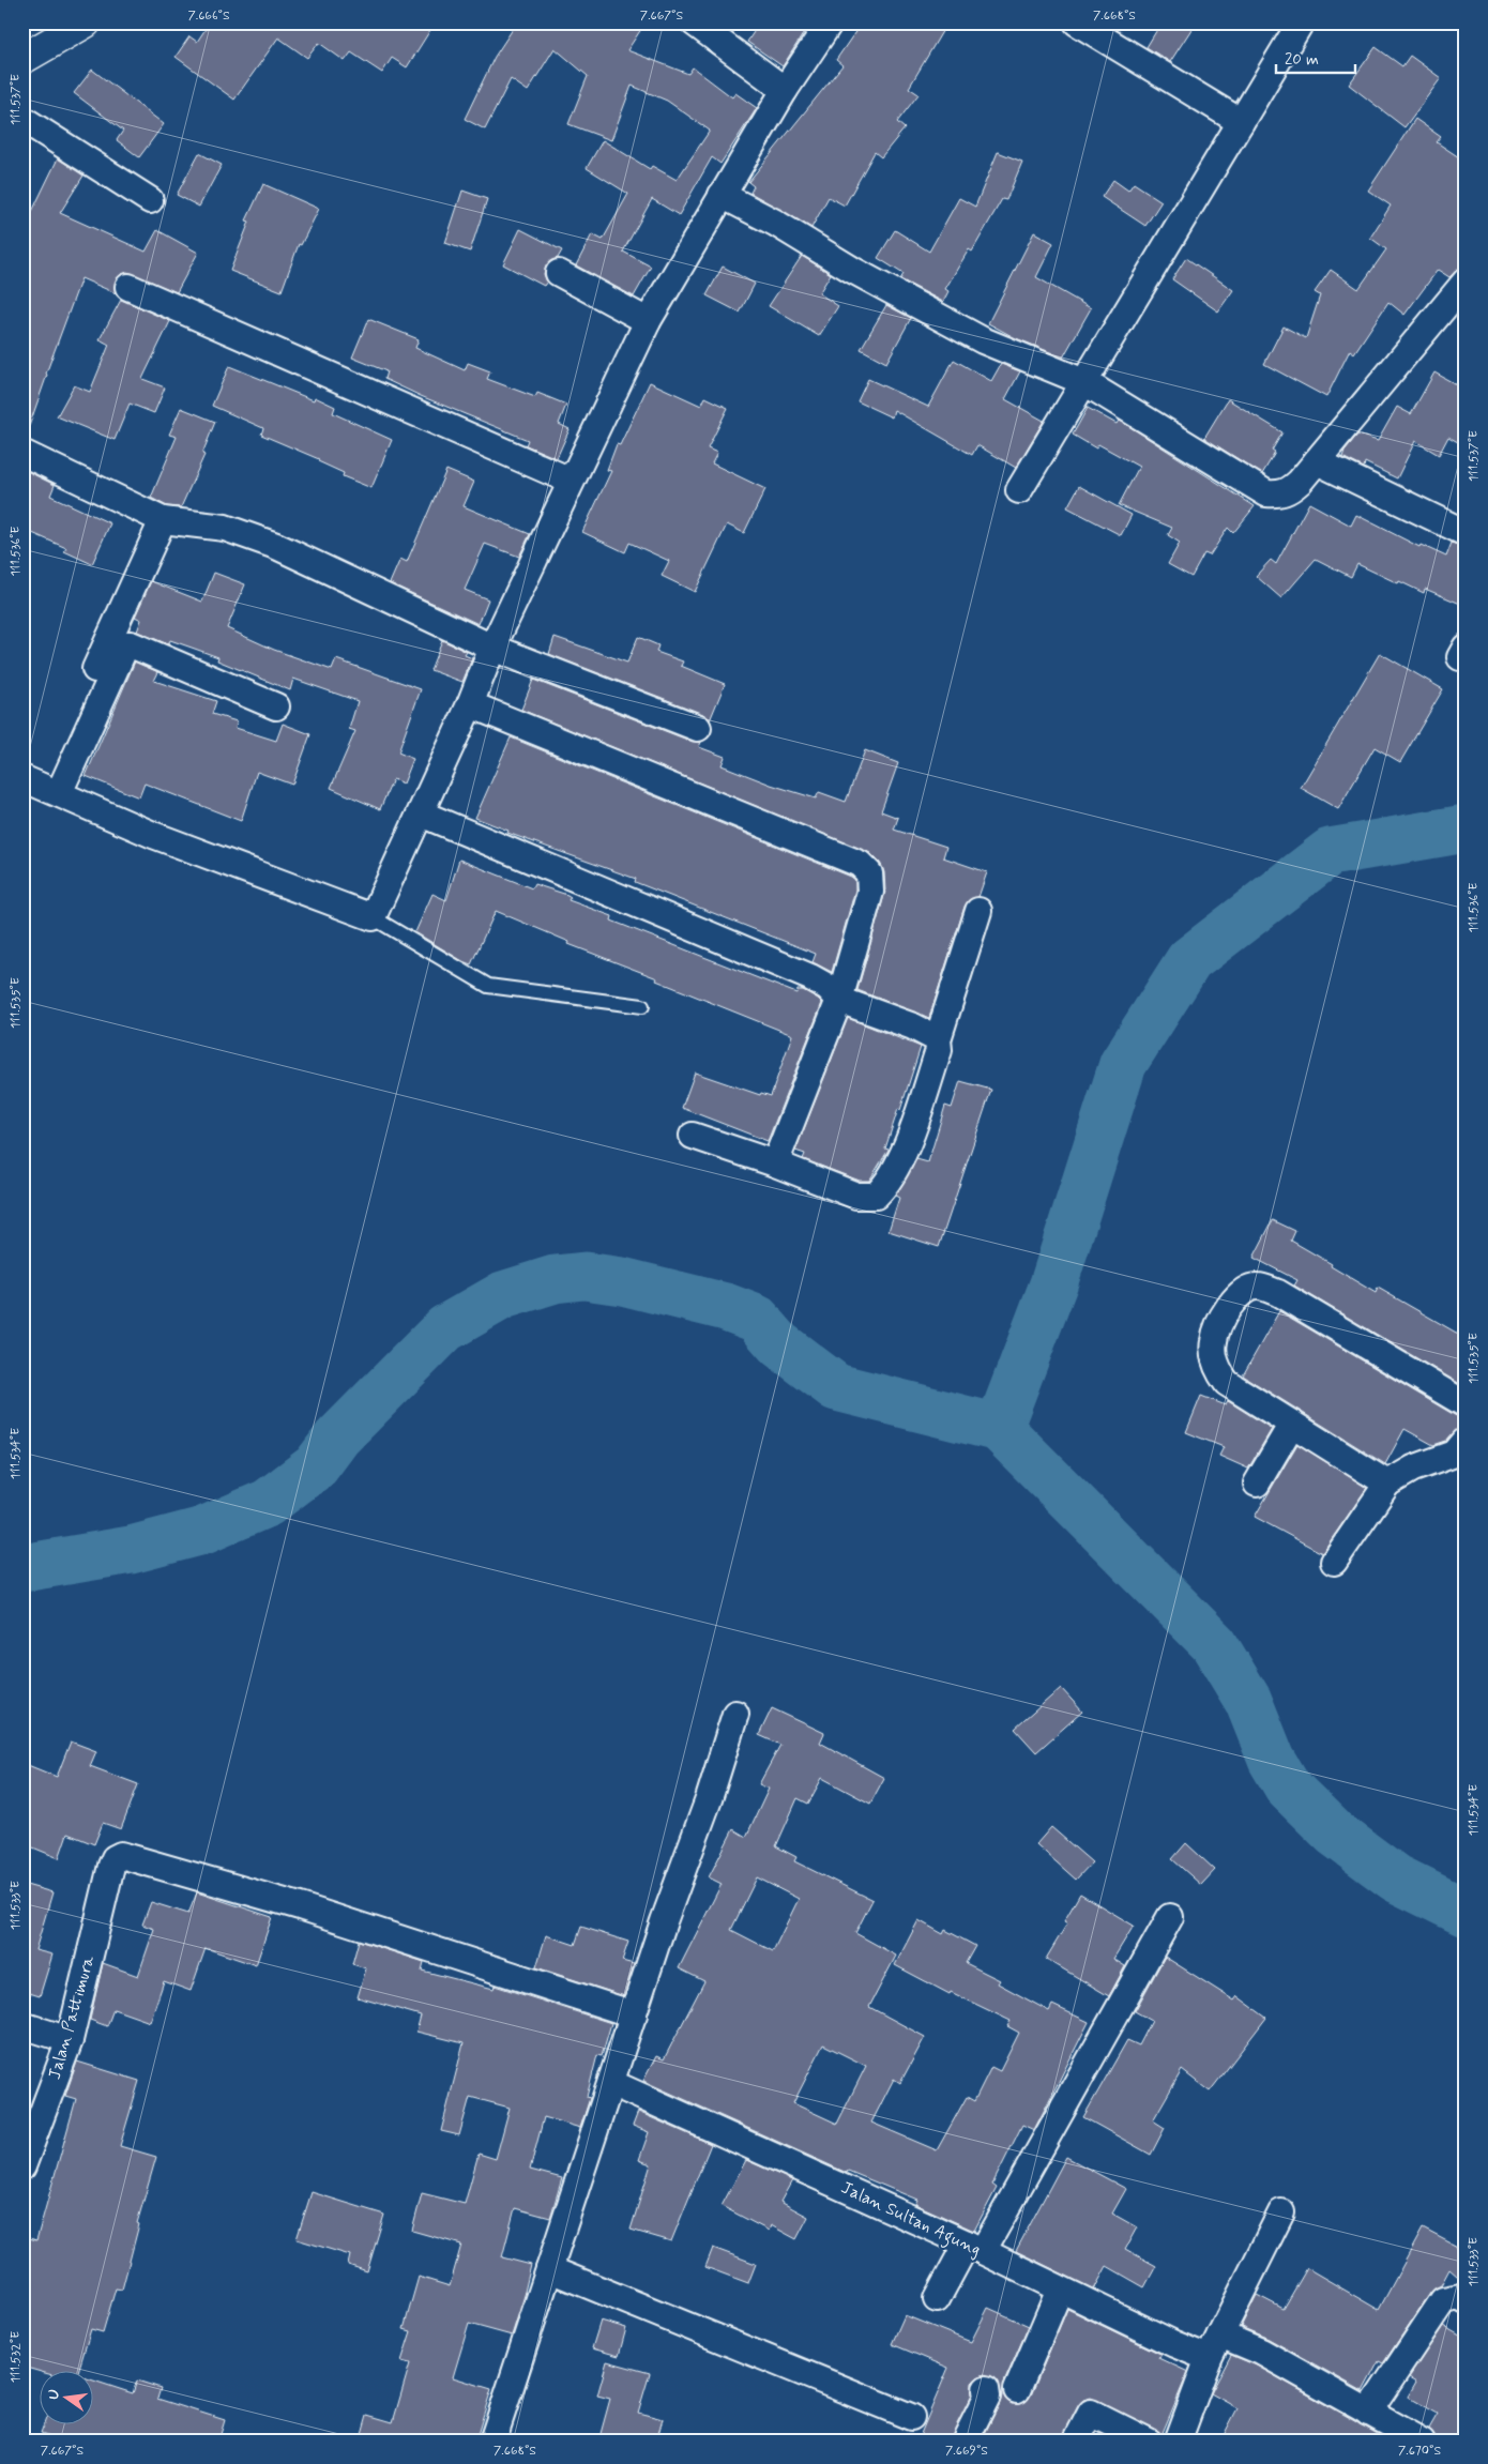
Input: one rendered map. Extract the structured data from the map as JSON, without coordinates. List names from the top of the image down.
{
  "streets": {
    "street": ["Jalan Pattimura", "Jalan Sultan Agung"]
  },
  "scale_bar": "20 m",
  "north": "left",
  "coordinates": [
    "7.666°S",
    "7.667°S",
    "7.668°S",
    "111.537°E",
    "111.536°E",
    "111.535°E",
    "111.534°E",
    "111.533°E",
    "111.532°E",
    "7.669°S",
    "7.670°S"
  ]
}
